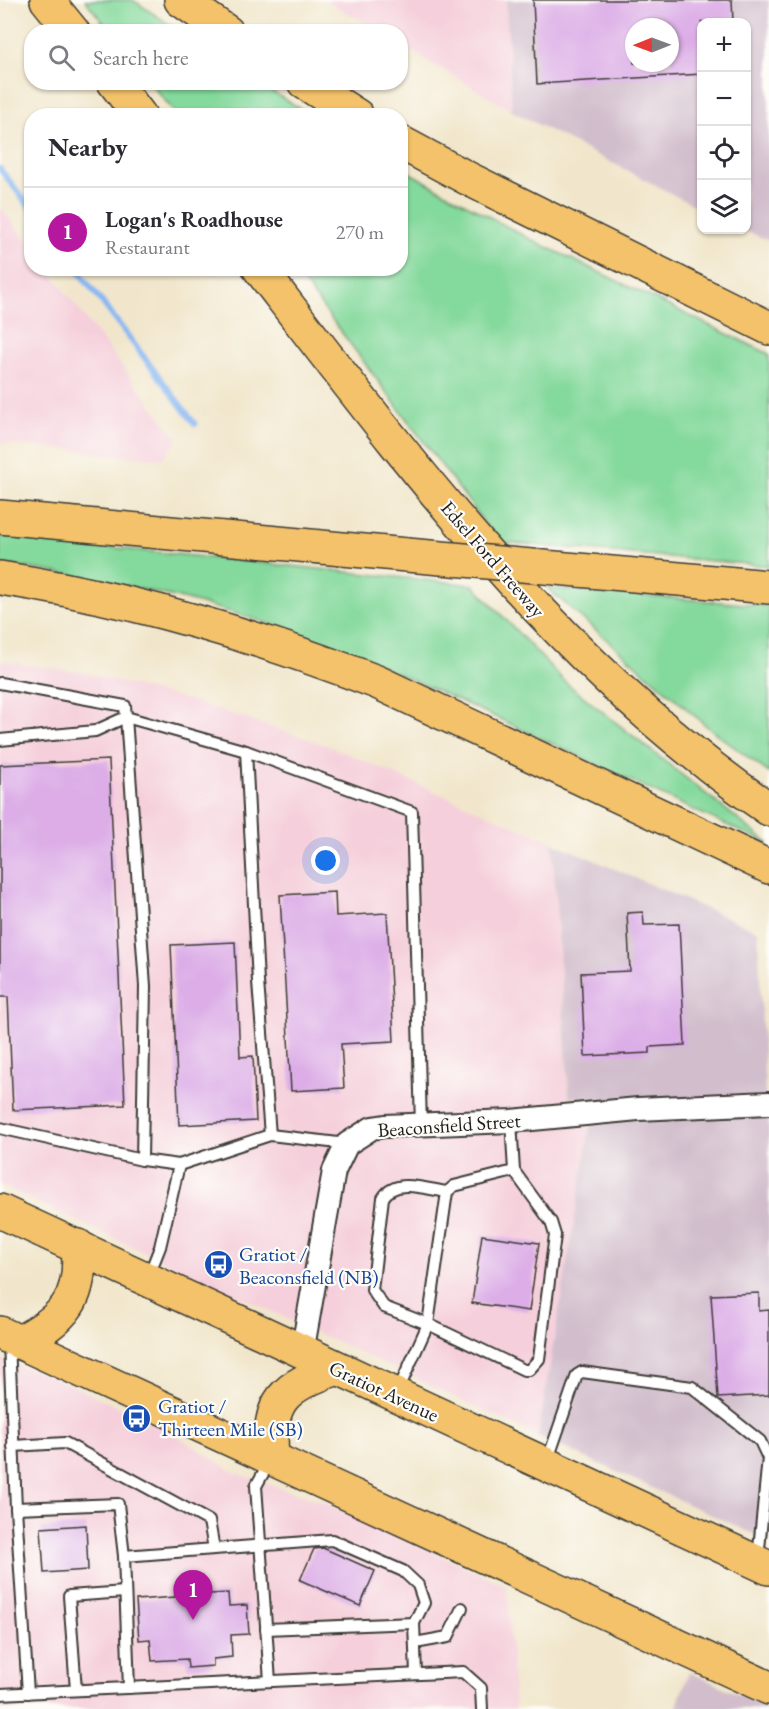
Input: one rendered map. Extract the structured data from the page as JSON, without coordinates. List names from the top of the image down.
{
  "streets": {
    "main road": ["Edsel Ford Freeway", "Gratiot Avenue"],
    "street": ["Beaconsfield Street"]
  },
  "places": {
    "bus stop": ["Gratiot / Beaconsfield (NB)", "Gratiot / Thirteen Mile (SB)"]
  },
  "north": "left",
  "page": {
    "map_buttons": ["+", "−"],
    "search": "Search here",
    "heading": "Nearby",
    "list": [
      {
        "mark": "1",
        "name": "Logan's Roadhouse",
        "note": "Restaurant",
        "value": "270 m"
      }
    ],
    "pins": "1"
  }
}
